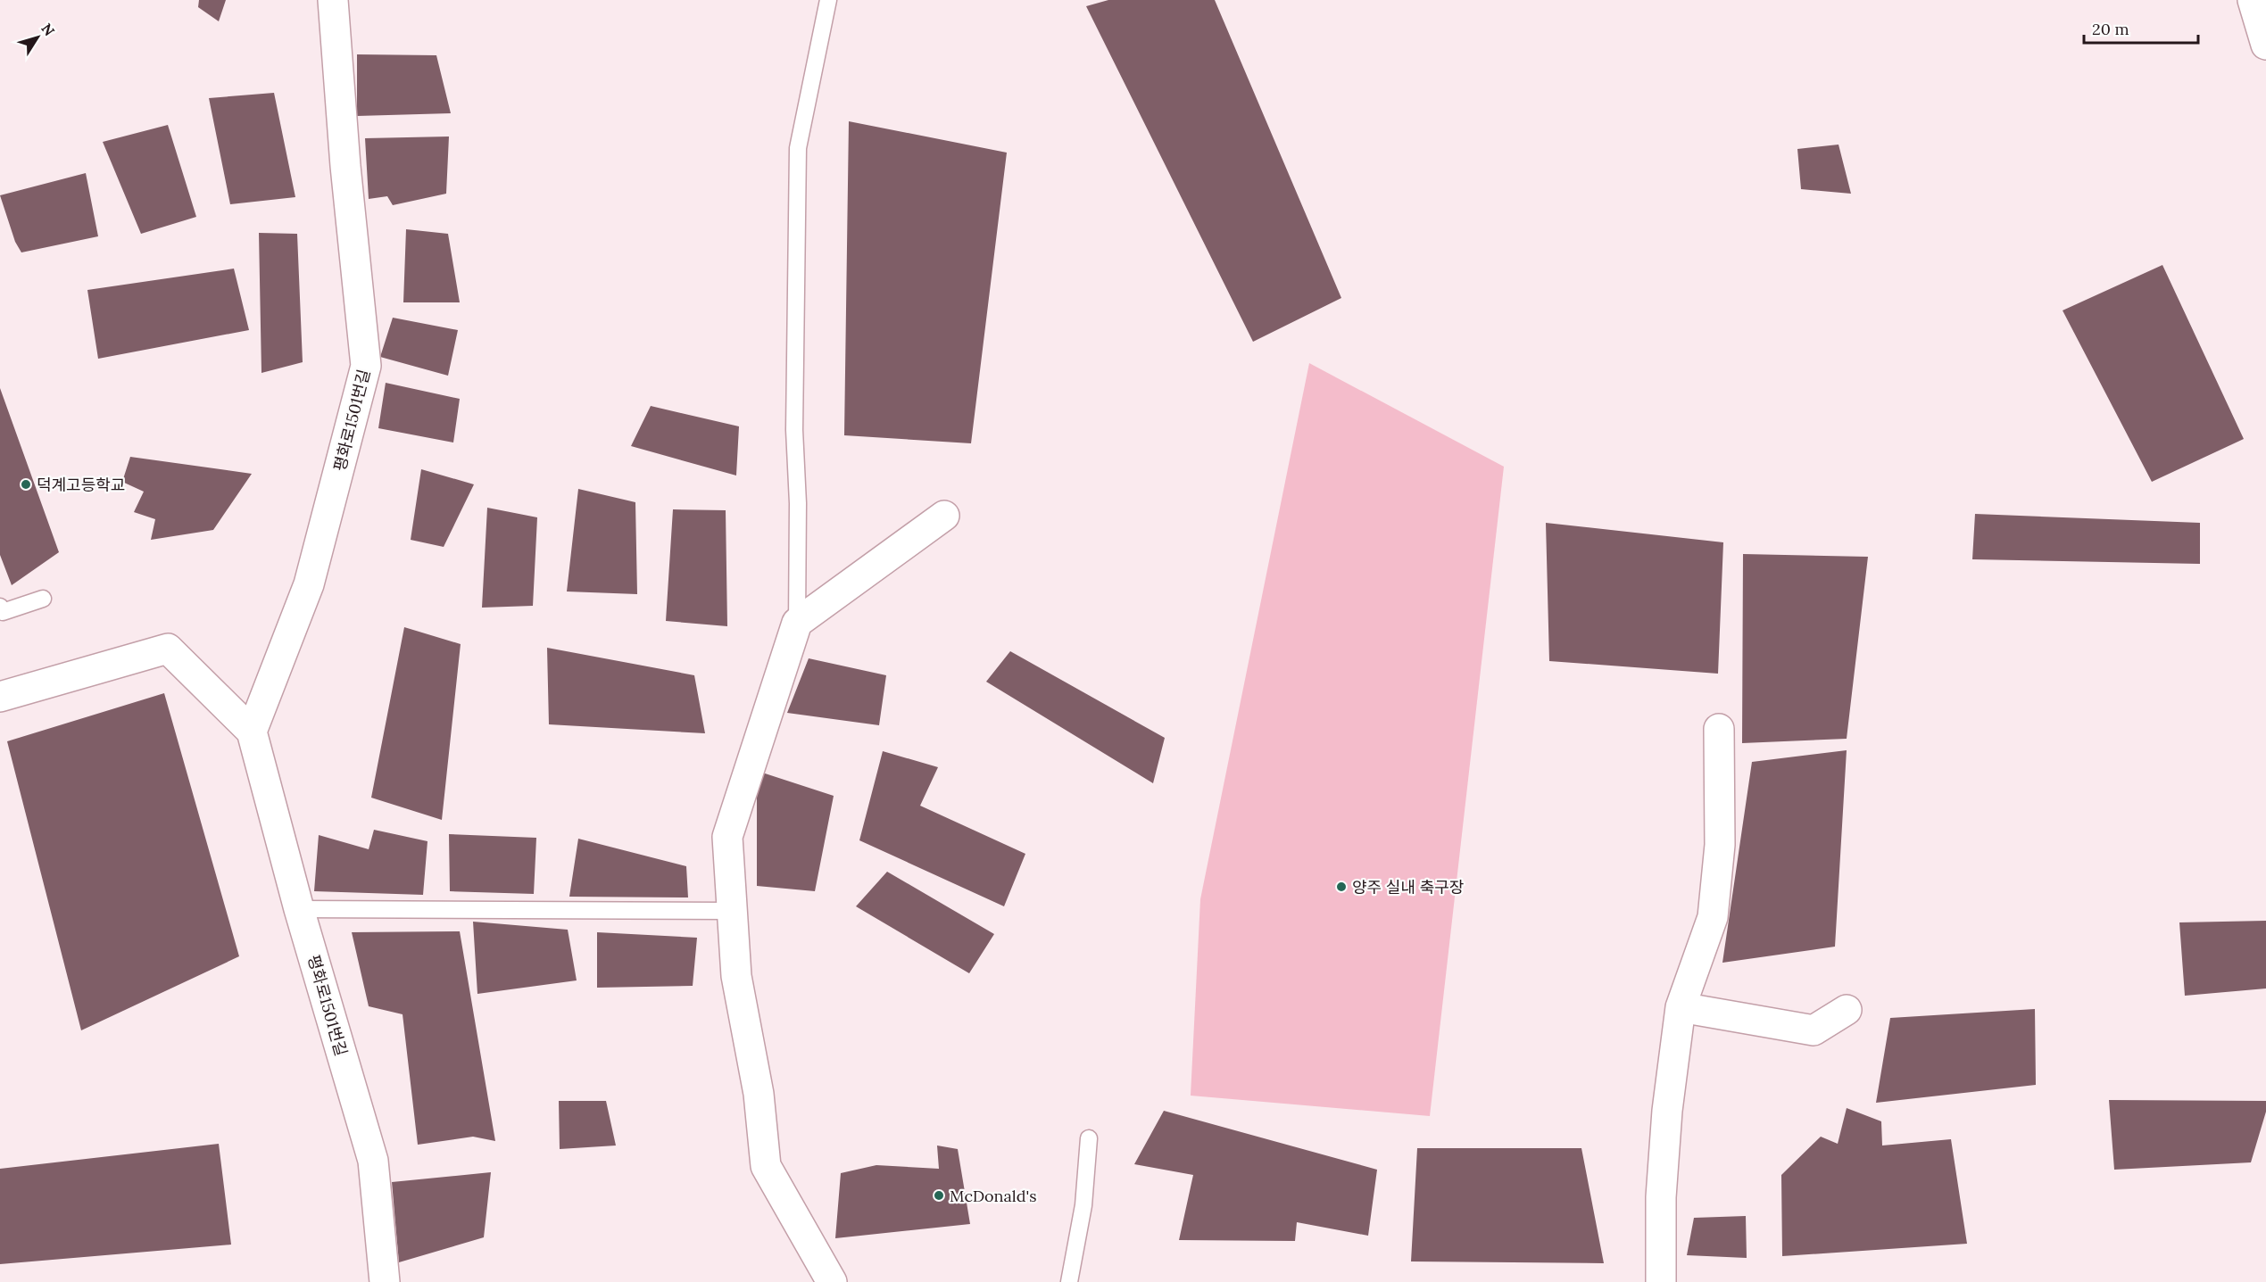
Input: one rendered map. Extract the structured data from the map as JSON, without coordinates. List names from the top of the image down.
{
  "streets": {
    "street": ["평화로1501번길"]
  },
  "places": ["덕계고등학교", "양주 실내 축구장", "McDonald's"],
  "scale_bar": "20 m",
  "north": "top right"
}
